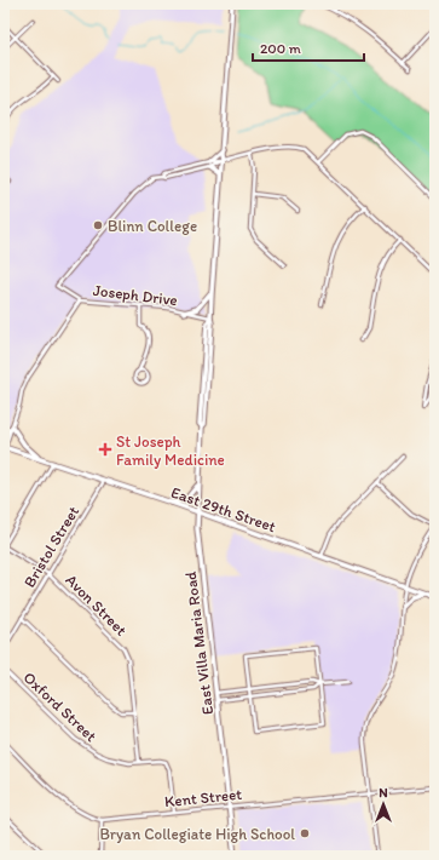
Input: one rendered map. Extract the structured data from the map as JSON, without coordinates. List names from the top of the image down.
{
  "streets": {
    "main road": ["East 29th Street", "East Villa Maria Road"],
    "street": [
      "Joseph Drive",
      "Bristol Street",
      "Avon Street",
      "Oxford Street",
      "Kent Street"
    ]
  },
  "crossings": [
    ["Joseph Drive", "East 29th Street"],
    ["Joseph Drive", "East Villa Maria Road"],
    ["East 29th Street", "Bristol Street"],
    ["East 29th Street", "East Villa Maria Road"],
    ["Bristol Street", "Avon Street"],
    ["Avon Street", "Oxford Street"],
    ["East Villa Maria Road", "Kent Street"],
    ["Oxford Street", "Kent Street"]
  ],
  "places": {
    "other": ["Blinn College", "Bryan Collegiate High School"],
    "health": ["St Joseph Family Medicine"]
  },
  "scale_bar": "200 m",
  "north": "top"
}
